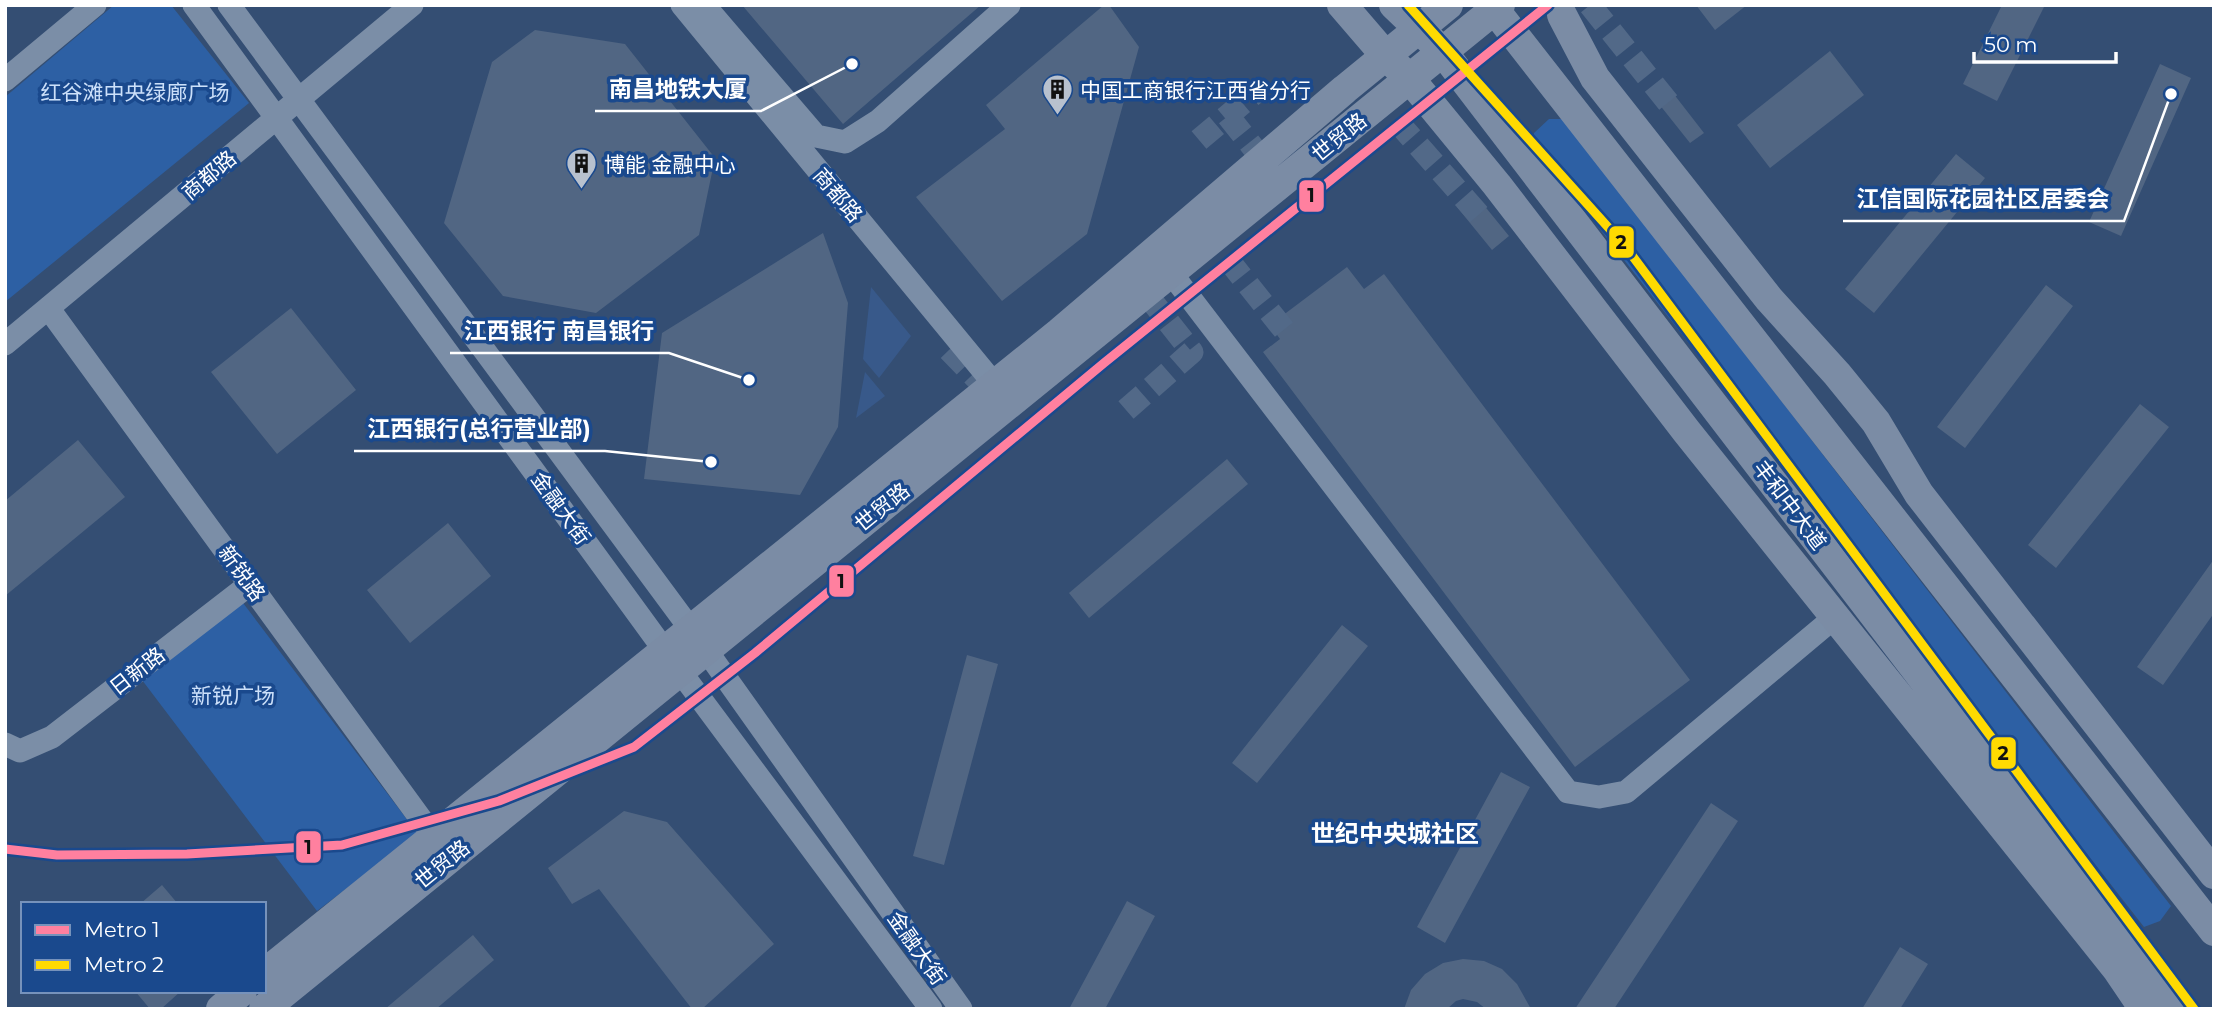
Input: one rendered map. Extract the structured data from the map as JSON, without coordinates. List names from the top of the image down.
{
  "streets": {
    "main road": ["世贸路", "丰和中大道"],
    "street": [
      "商都路",
      "金融大街",
      "新锐路",
      "日新路"
    ]
  },
  "crossings": [
    ["世贸路", "商都路"],
    ["世贸路", "丰和中大道"],
    ["世贸路", "金融大街"],
    ["世贸路", "新锐路"],
    ["商都路", "金融大街"],
    ["商都路", "新锐路"],
    ["新锐路", "日新路"]
  ],
  "districts": ["世纪中央城社区"],
  "parks": ["红谷滩中央绿廊广场", "新锐广场"],
  "places": {
    "other": [
      "南昌地铁大厦",
      "江信国际花园社区居委会",
      "江西银行 南昌银行",
      "江西银行(总行营业部)"
    ],
    "building": ["中国工商银行江西省分行", "博能 金融中心"]
  },
  "lines": ["metro line 1", "metro line 2"],
  "legend": ["Metro 1", "Metro 2"],
  "scale_bar": "50 m"
}
